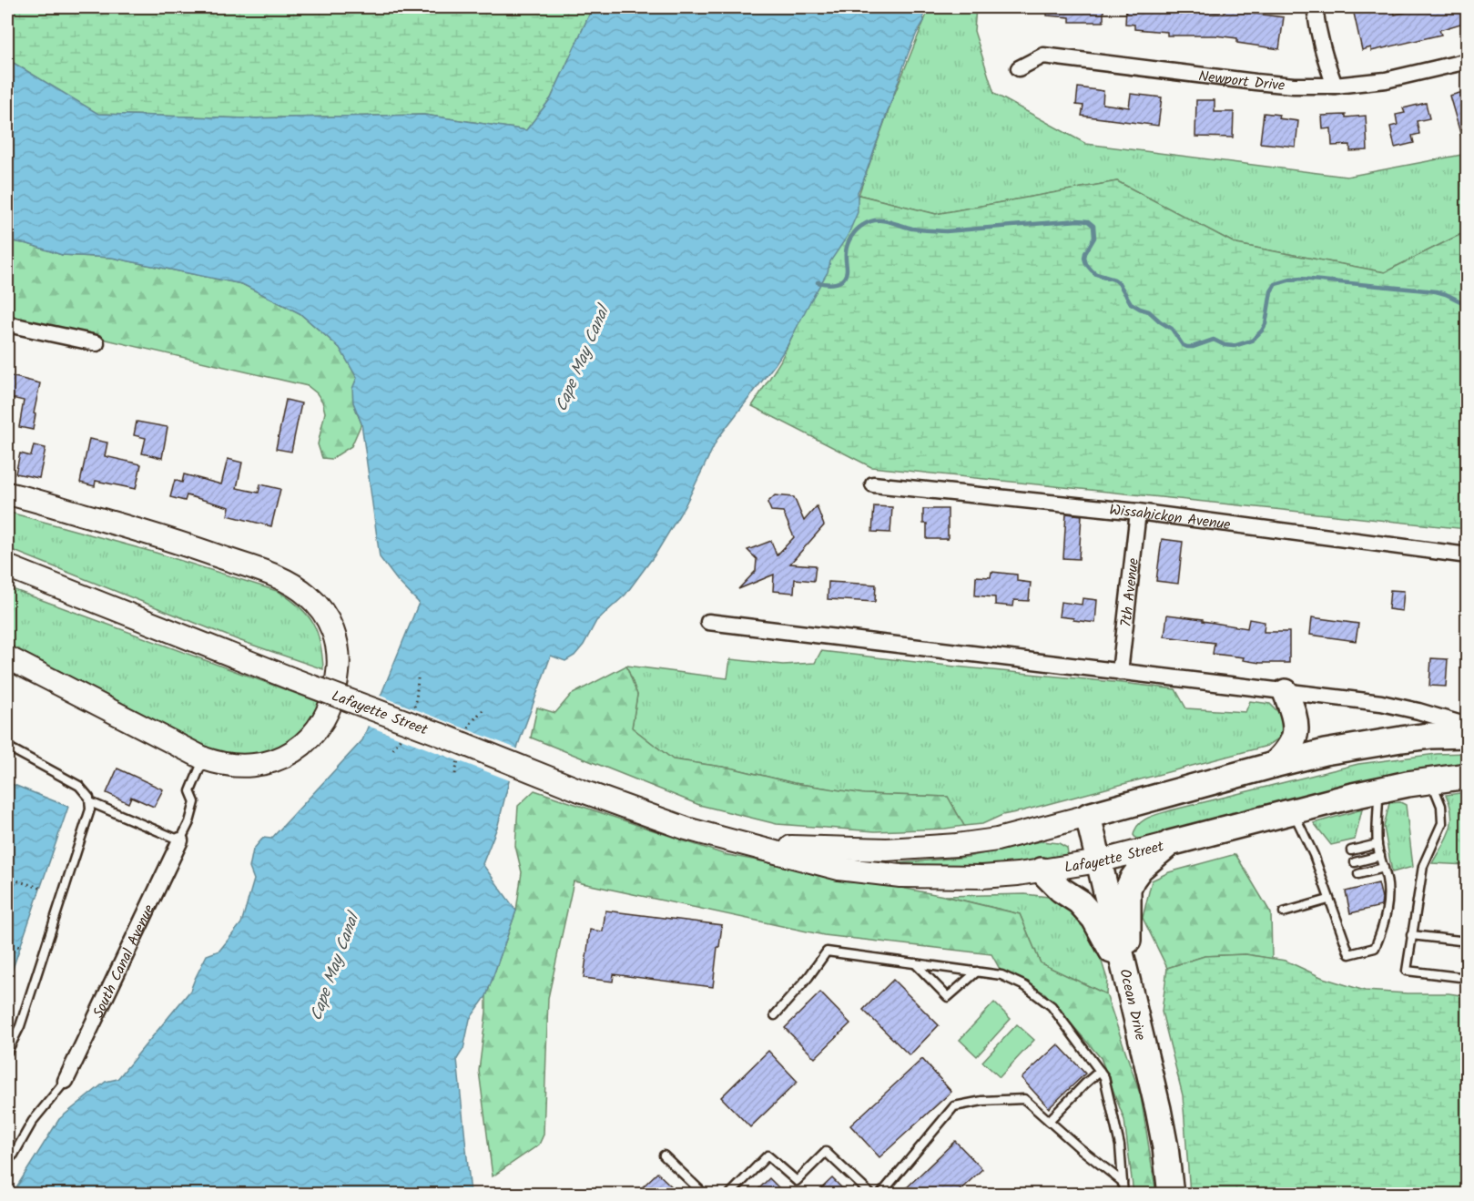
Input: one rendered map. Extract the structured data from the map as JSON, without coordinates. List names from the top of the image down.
{
  "streets": {
    "main road": ["Lafayette Street", "Ocean Drive"],
    "street": [
      "Newport Drive",
      "Wissahickon Avenue",
      "7th Avenue",
      "South Canal Avenue"
    ]
  },
  "crossings": [
    ["Wissahickon Avenue", "7th Avenue"],
    ["Lafayette Street", "Ocean Drive"]
  ],
  "water": ["Cape May Canal"]
}
